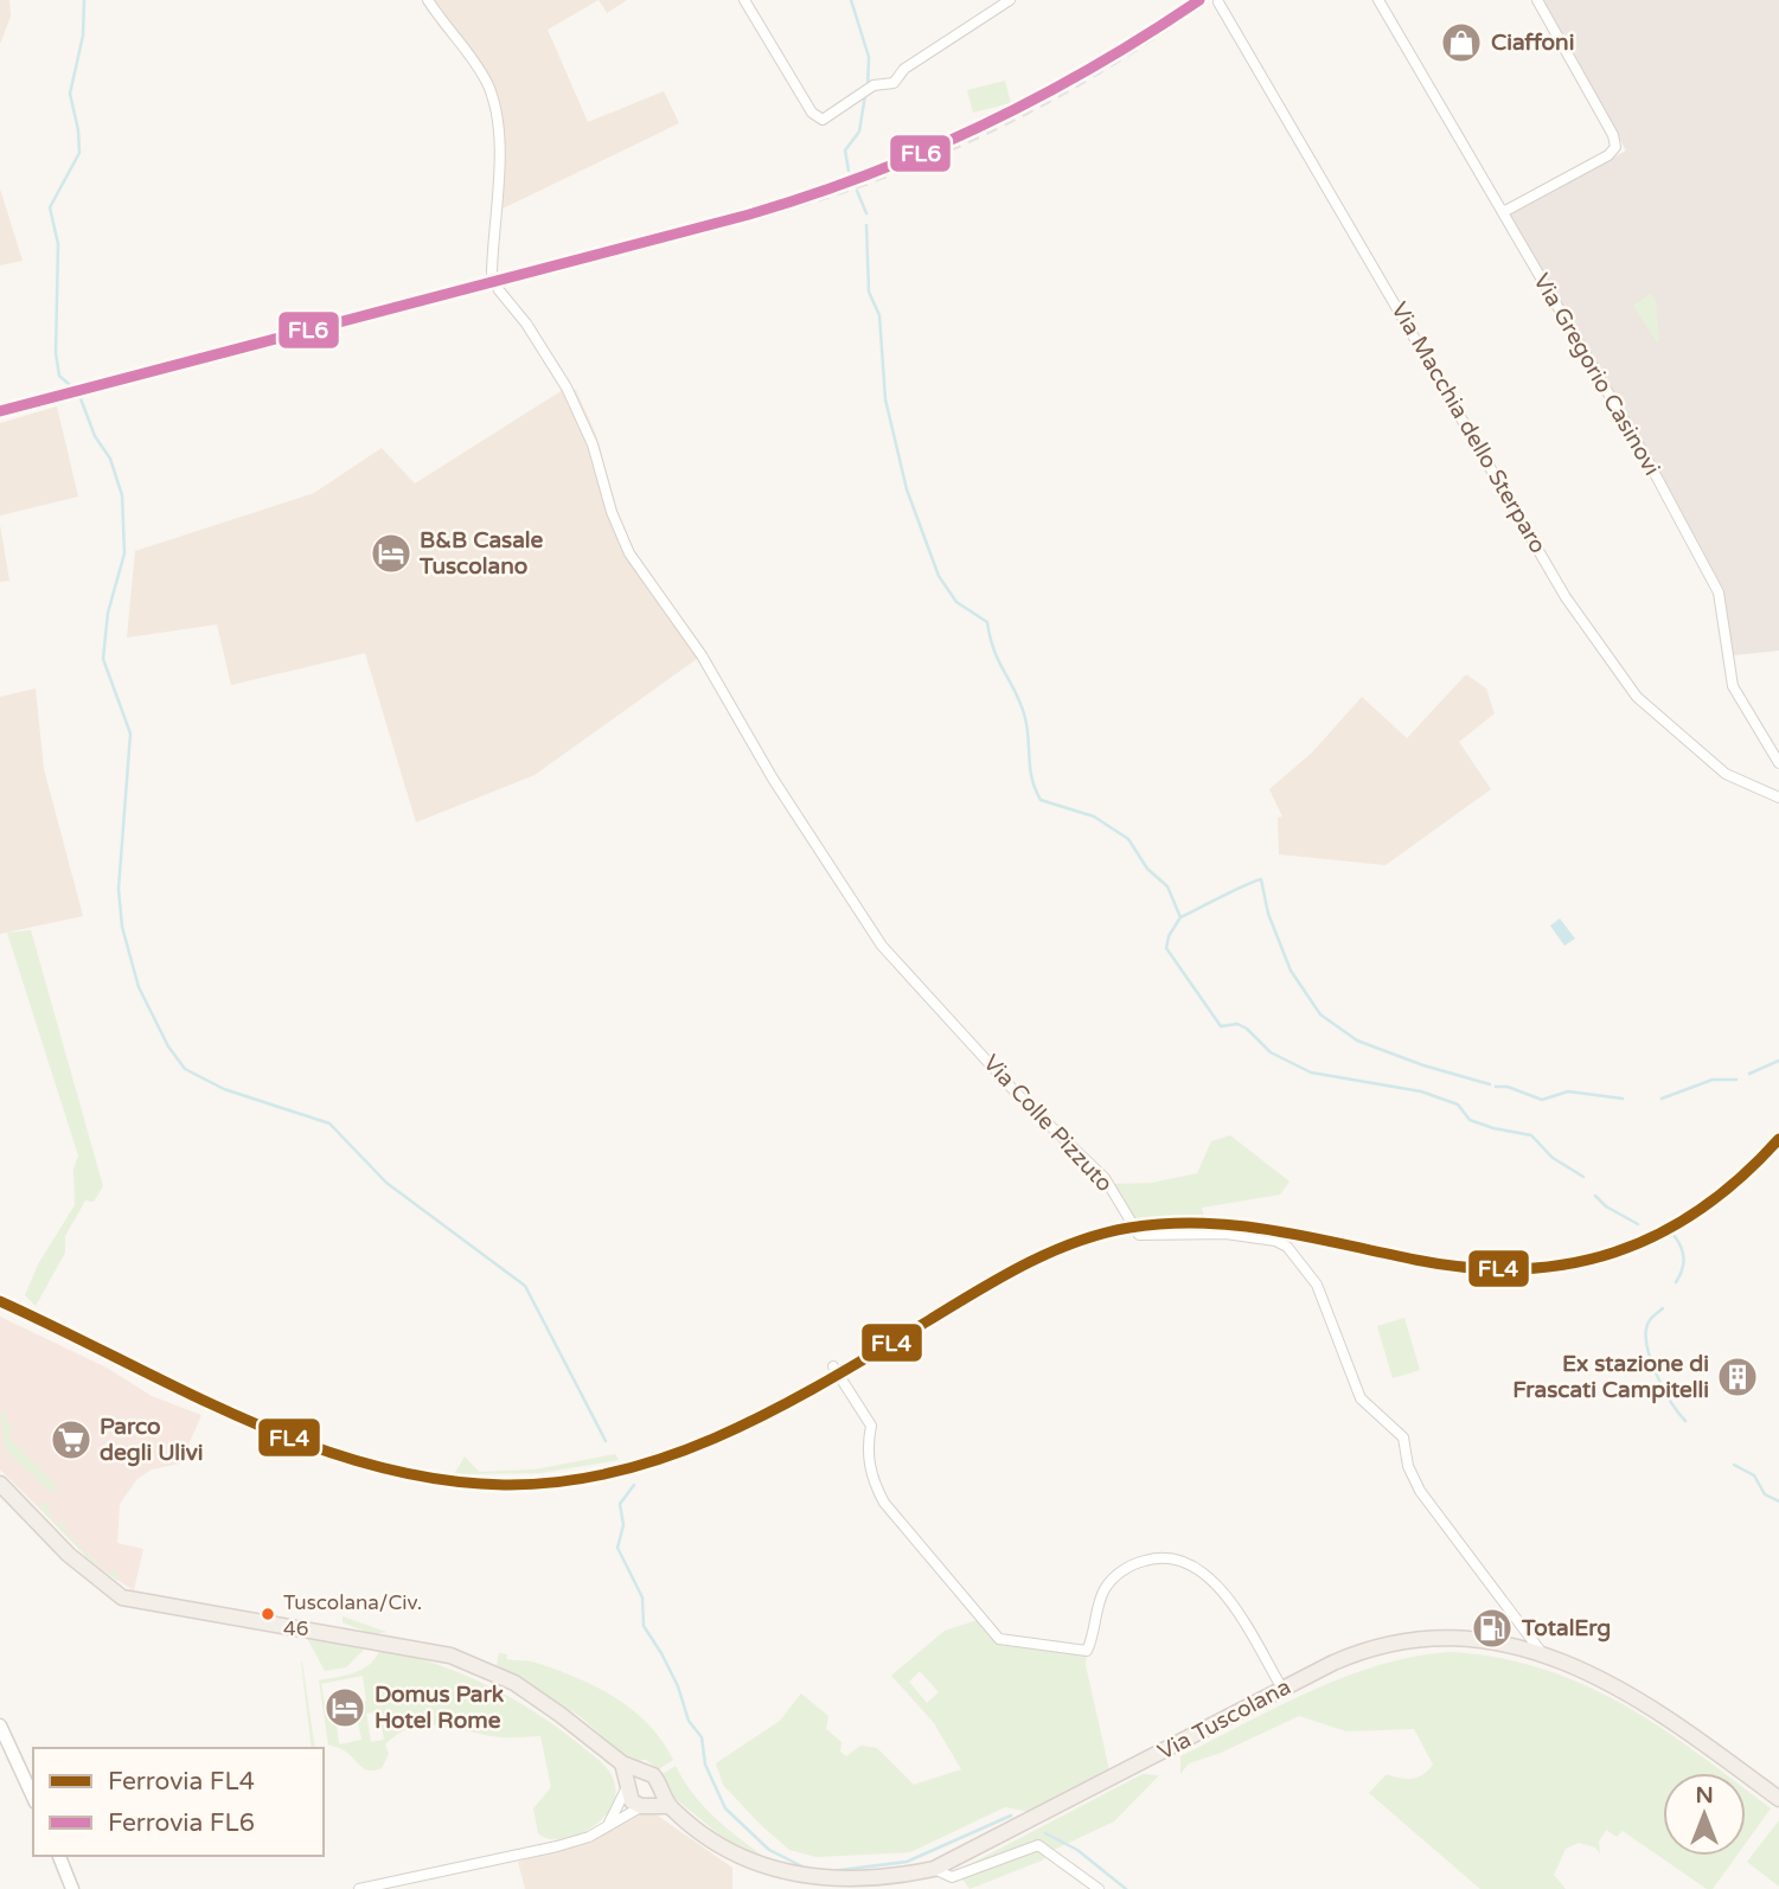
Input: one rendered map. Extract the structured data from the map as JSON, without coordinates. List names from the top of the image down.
{
  "streets": {
    "main road": ["Via Tuscolana"],
    "street": ["Via Gregorio Casinovi", "Via Macchia dello Sterparo", "Via Colle Pizzuto"]
  },
  "crossings": [
    ["Via Colle Pizzuto", "Via Tuscolana"]
  ],
  "places": {
    "shop": ["Ciaffoni"],
    "hotel": ["B&B Casale Tuscolano", "Domus Park Hotel Rome"],
    "building": ["Ex stazione di Frascati Campitelli"],
    "supermarket": ["Parco degli Ulivi"],
    "other": ["Tuscolana/Civ. 46"],
    "fuel station": ["TotalErg"]
  },
  "lines": ["rail line FL6", "rail line FL4"],
  "legend": ["Ferrovia FL4", "Ferrovia FL6"],
  "north": "top"
}
